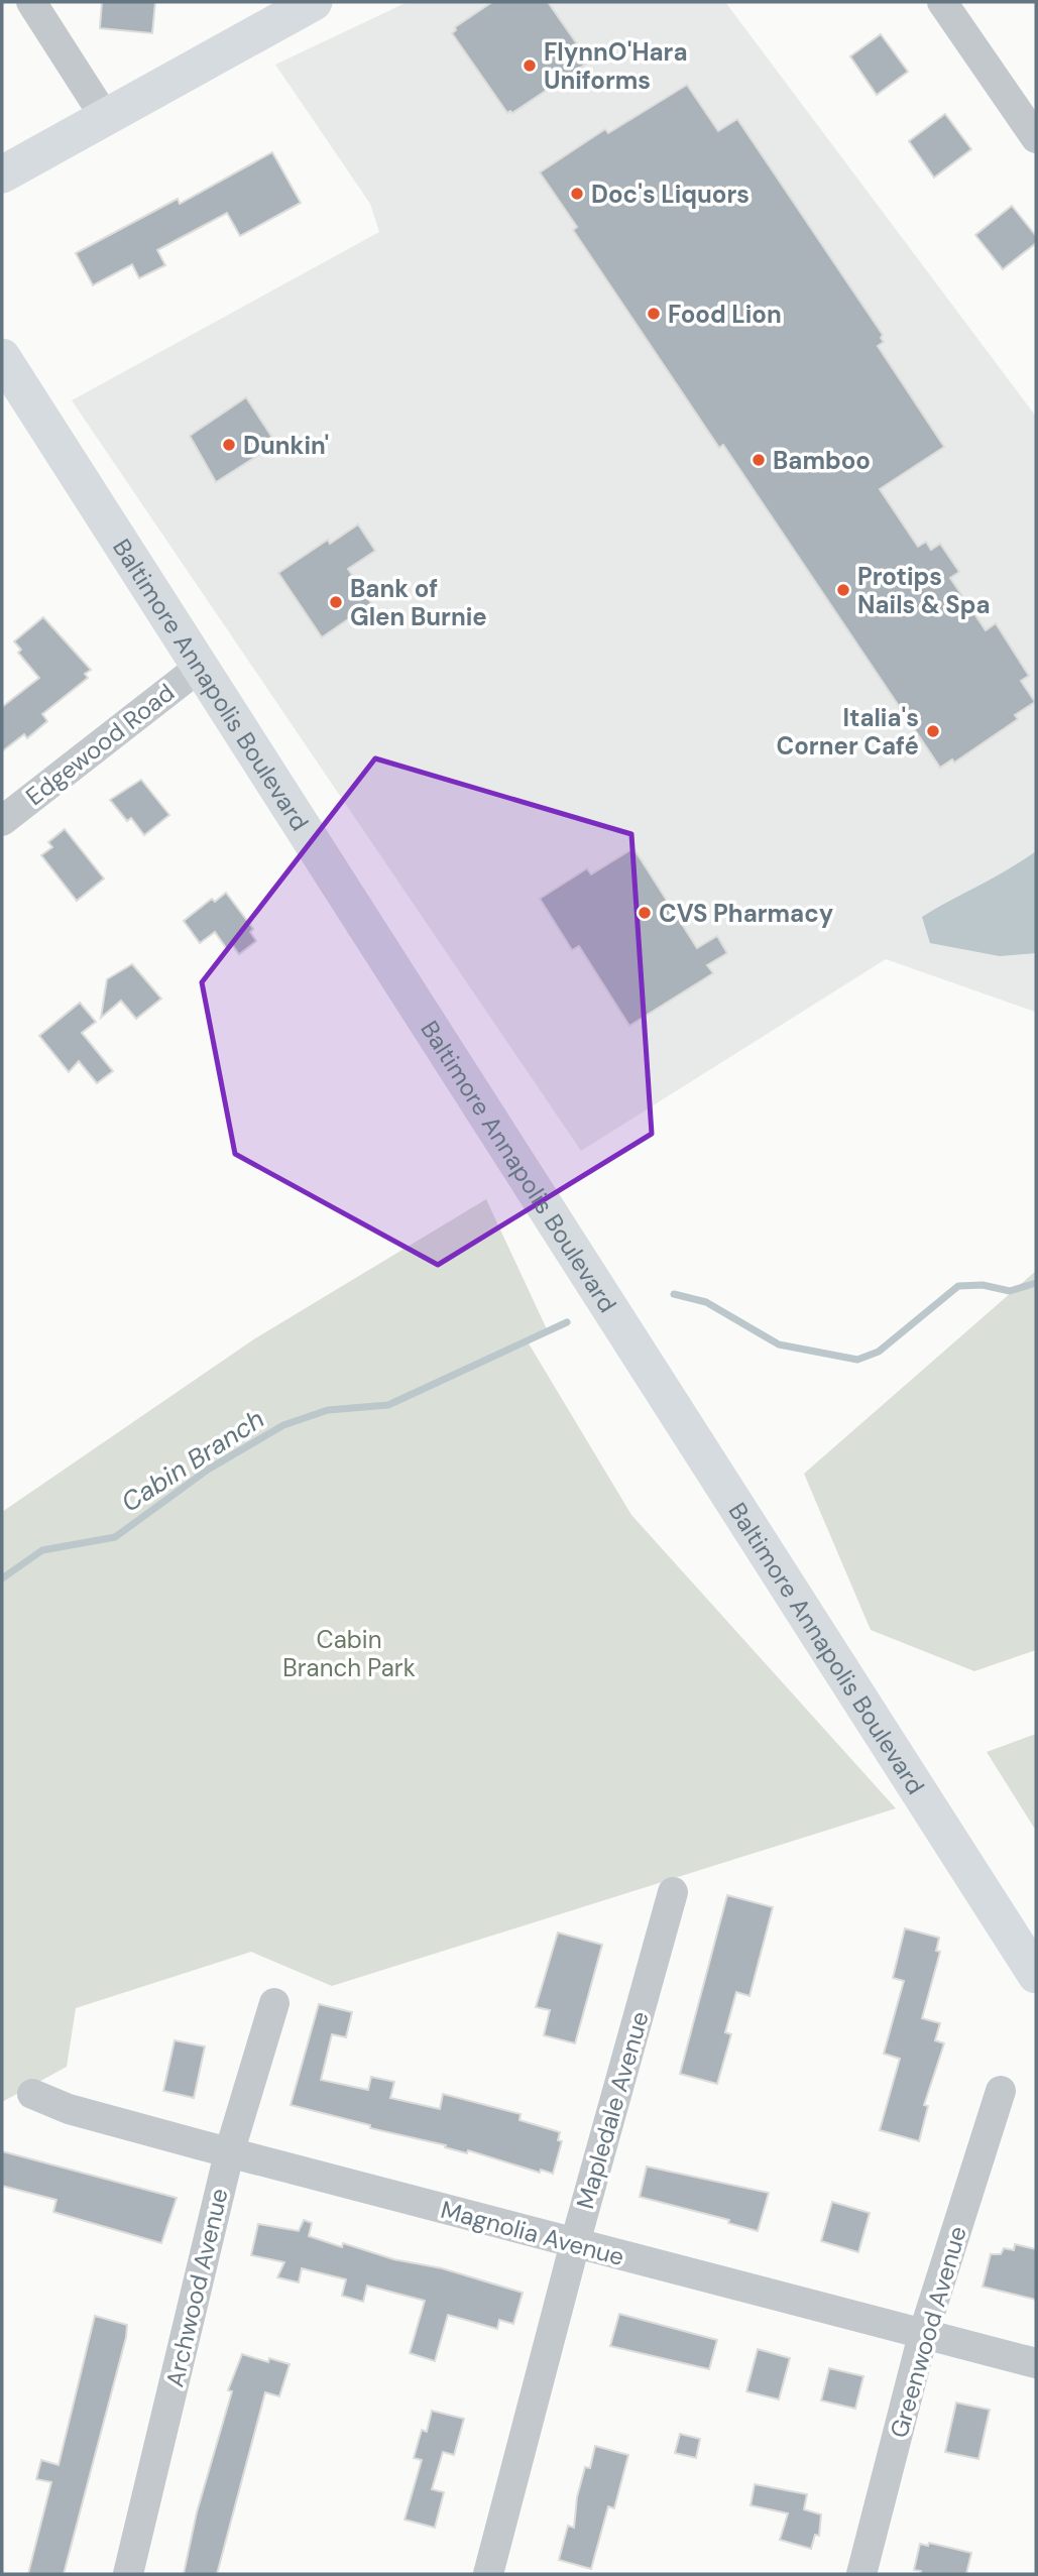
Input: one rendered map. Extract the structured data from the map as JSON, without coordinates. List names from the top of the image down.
{
  "streets": {
    "main road": ["Baltimore Annapolis Boulevard"],
    "street": [
      "Edgewood Road",
      "Mapledale Avenue",
      "Magnolia Avenue",
      "Archwood Avenue",
      "Greenwood Avenue"
    ]
  },
  "crossings": [
    ["Baltimore Annapolis Boulevard", "Edgewood Road"],
    ["Mapledale Avenue", "Magnolia Avenue"],
    ["Magnolia Avenue", "Archwood Avenue"],
    ["Magnolia Avenue", "Greenwood Avenue"]
  ],
  "water": ["Cabin Branch"],
  "parks": ["Cabin Branch Park"],
  "places": [
    "FlynnO'Hara Uniforms",
    "Doc's Liquors",
    "Food Lion",
    "Dunkin'",
    "Bamboo",
    "Protips Nails & Spa",
    "Bank of Glen Burnie",
    "Italia's Corner Café",
    "CVS Pharmacy"
  ]
}
